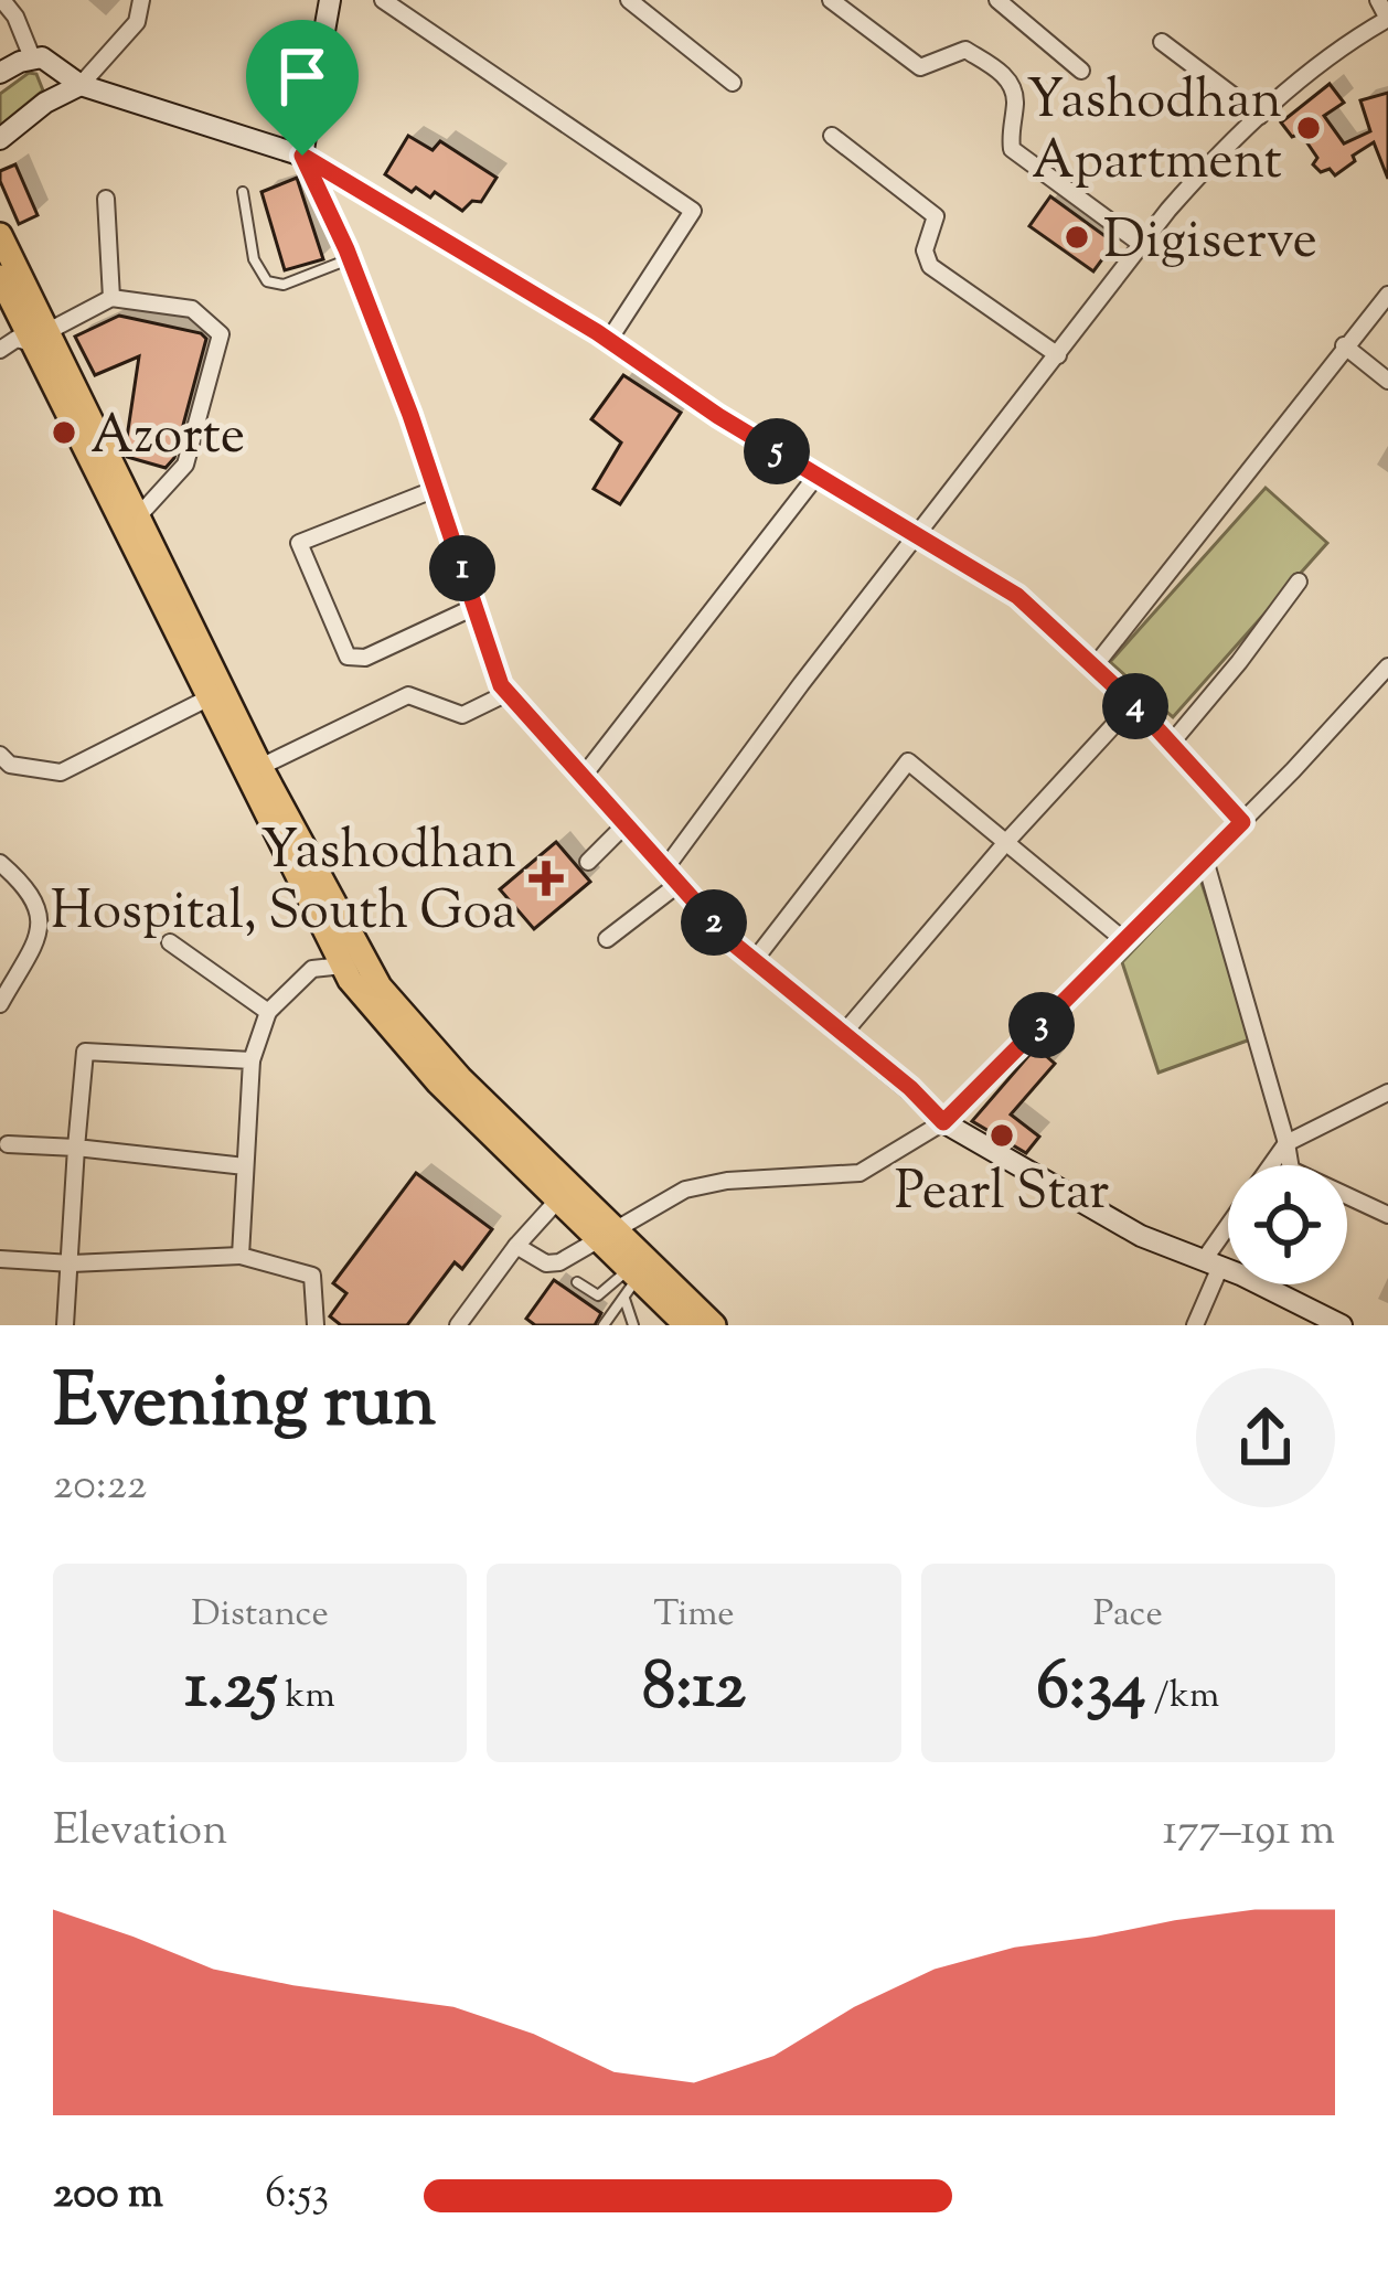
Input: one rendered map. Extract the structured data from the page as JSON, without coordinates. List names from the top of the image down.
{
  "places": {
    "other": [
      "Yashodhan Apartment",
      "Digiserve",
      "Azorte",
      "Pearl Star"
    ],
    "health": ["Yashodhan Hospital, South Goa"]
  },
  "page": {
    "pins": [
      "5",
      "1",
      "4",
      "2",
      "3"
    ],
    "heading": ["Evening run", "20:22"],
    "stats": [
      ["Distance", "1.25 km"],
      ["Time", "8:12"],
      ["Pace", "6:34 /km"]
    ],
    "chart": ["Elevation", "177–191 m"],
    "list": [
      {
        "name": "200 m",
        "note": "6:53"
      }
    ]
  }
}
